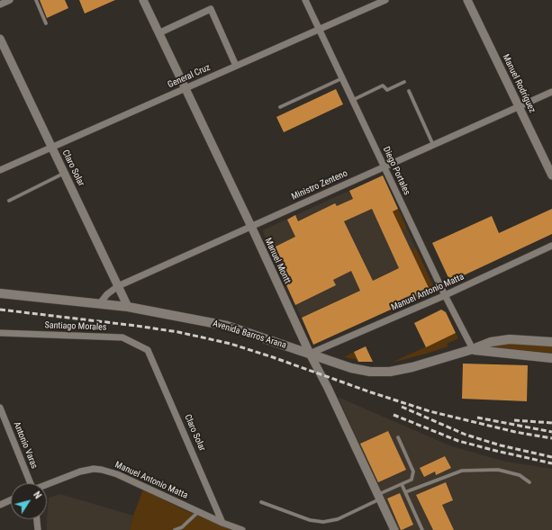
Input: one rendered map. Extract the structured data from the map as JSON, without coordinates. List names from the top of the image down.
{
  "streets": {
    "main road": ["Avenida Barros Arana"],
    "street": [
      "General Cruz",
      "Manuel Rodríguez",
      "Claro Solar",
      "Diego Portales",
      "Ministro Zenteno",
      "Manuel Montt",
      "Manuel Antonio Matta",
      "Santiago Morales",
      "Antonio Varas"
    ]
  },
  "crossings": [
    ["General Cruz", "Claro Solar"],
    ["General Cruz", "Diego Portales"],
    ["General Cruz", "Manuel Montt"],
    ["Manuel Rodríguez", "Ministro Zenteno"],
    ["Claro Solar", "Ministro Zenteno"],
    ["Claro Solar", "Manuel Antonio Matta"],
    ["Claro Solar", "Santiago Morales"],
    ["Claro Solar", "Avenida Barros Arana"],
    ["Diego Portales", "Ministro Zenteno"],
    ["Diego Portales", "Manuel Antonio Matta"],
    ["Diego Portales", "Avenida Barros Arana"],
    ["Ministro Zenteno", "Manuel Montt"],
    ["Ministro Zenteno", "Avenida Barros Arana"],
    ["Manuel Montt", "Manuel Antonio Matta"],
    ["Manuel Montt", "Avenida Barros Arana"],
    ["Manuel Antonio Matta", "Avenida Barros Arana"]
  ],
  "north": "top right"
}
